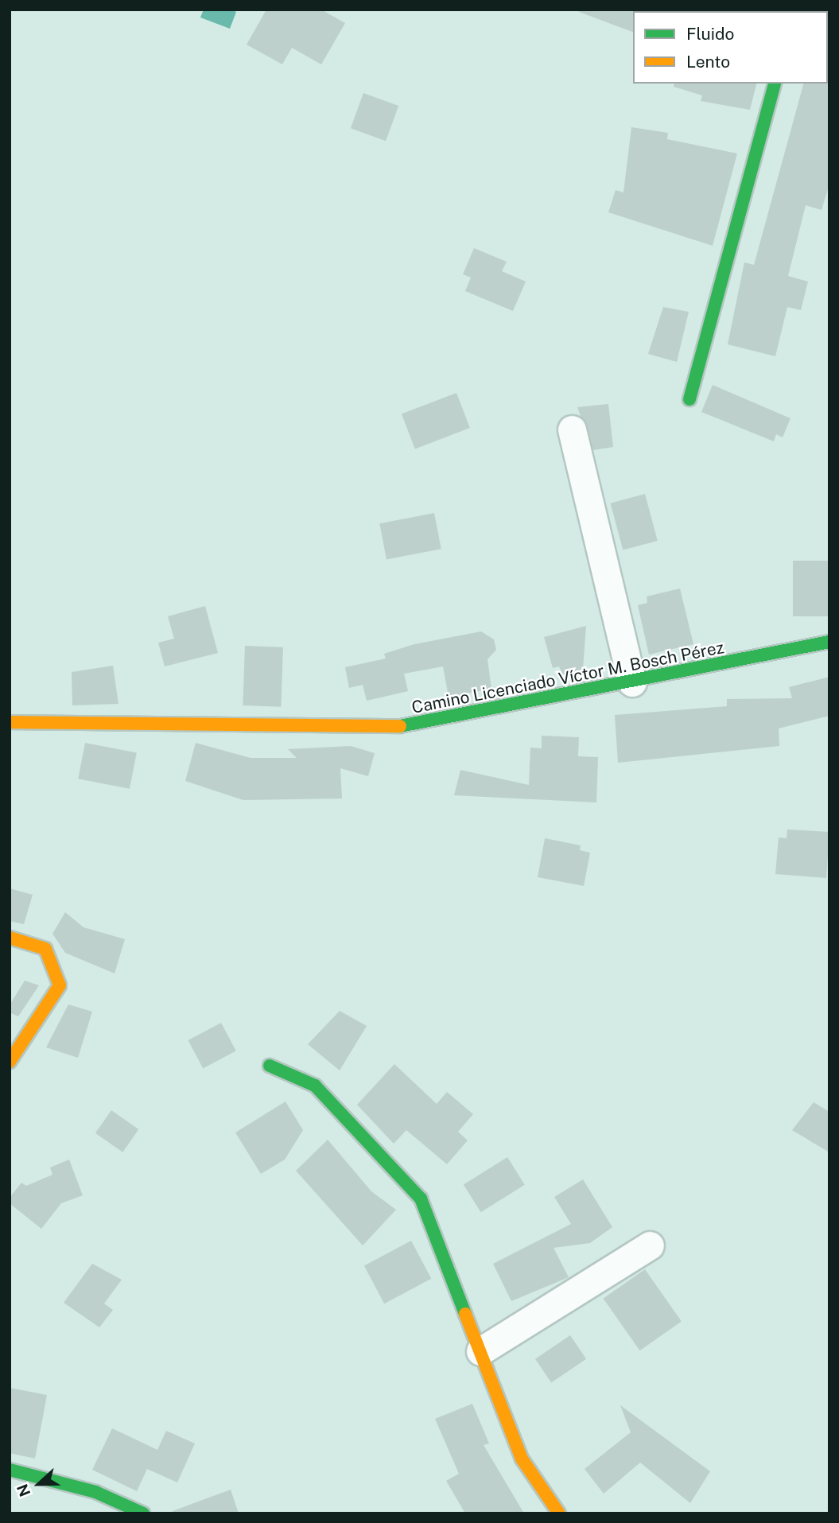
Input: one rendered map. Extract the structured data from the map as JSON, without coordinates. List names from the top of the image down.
{
  "streets": {
    "street": ["Camino Licenciado Víctor M. Bosch Pérez"]
  },
  "legend": ["Fluido", "Lento"],
  "north": "left"
}
